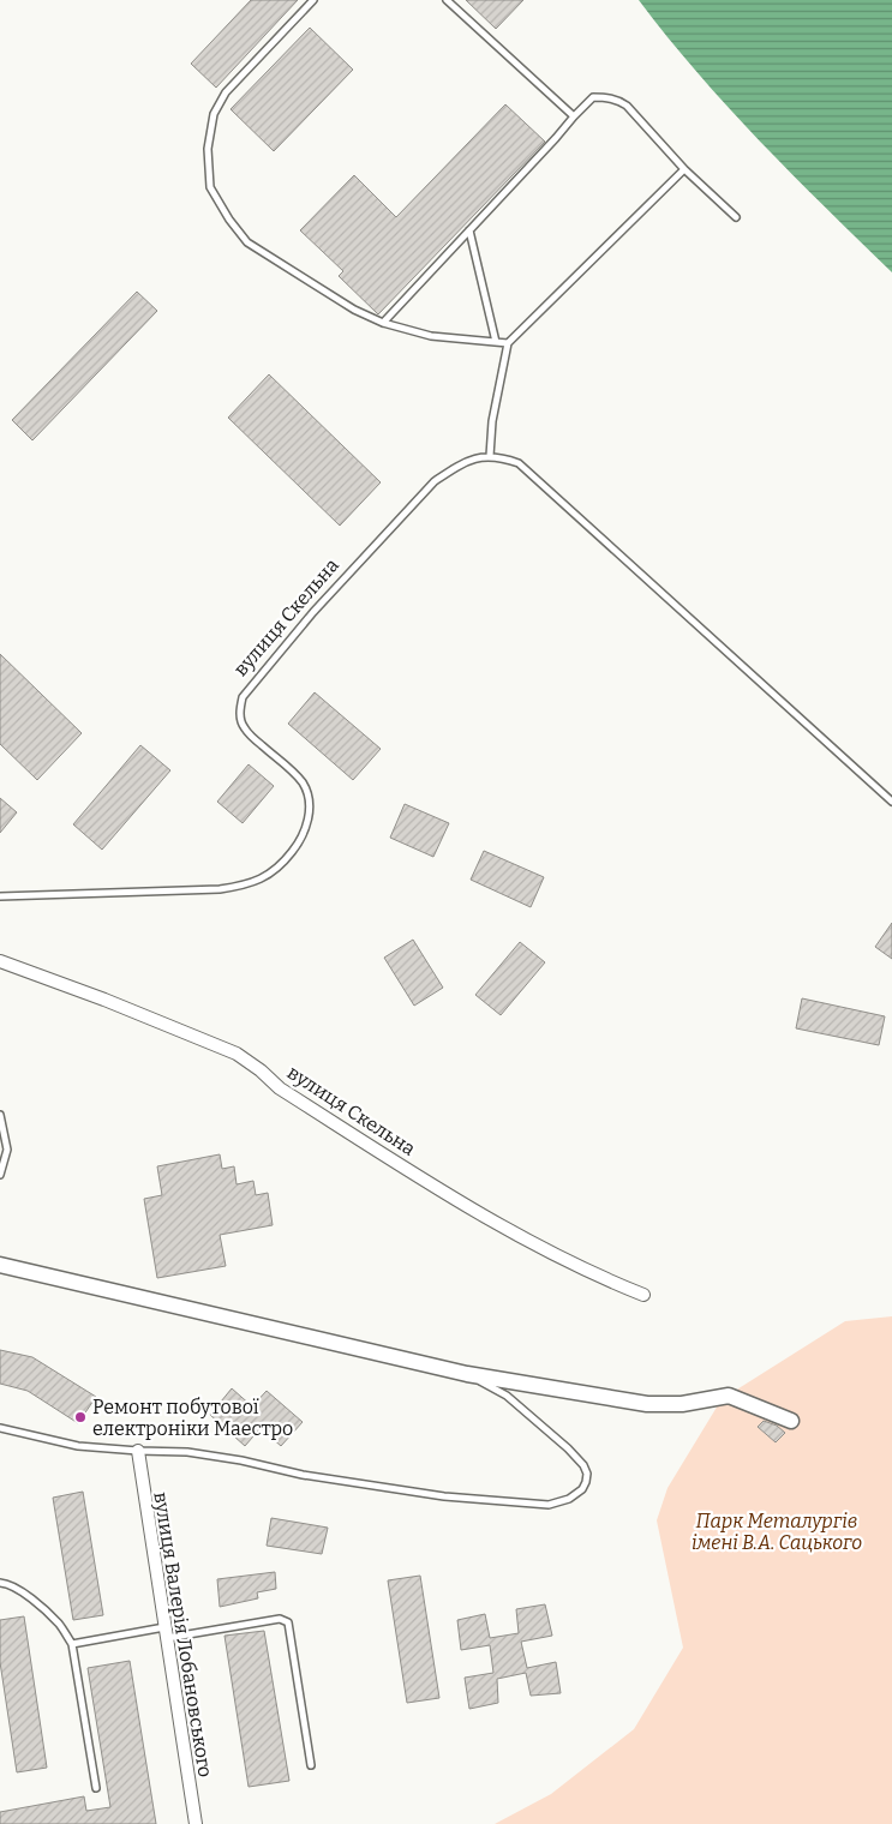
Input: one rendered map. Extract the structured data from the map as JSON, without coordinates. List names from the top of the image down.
{
  "streets": {
    "street": ["вулиця Скельна", "вулиця Валерія Лобановського"]
  },
  "parks": ["Парк Металургів імені В.А. Сацького"],
  "places": ["Ремонт побутової електроніки Маестро"]
}
